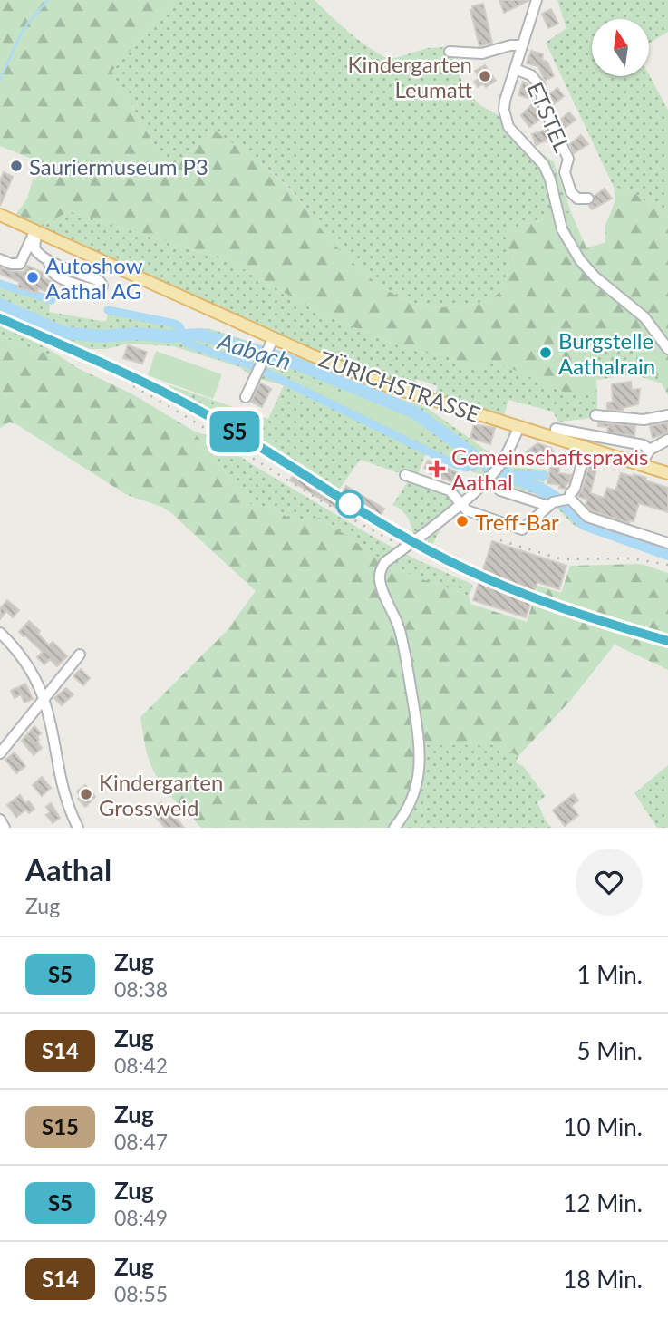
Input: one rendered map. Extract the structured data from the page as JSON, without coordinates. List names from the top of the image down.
{
  "streets": {
    "main road": ["ZÜRICHSTRASSE"],
    "street": ["ETSTEL"]
  },
  "water": ["Aabach"],
  "places": {
    "other": [
      "Kindergarten Leumatt",
      "Sauriermuseum P3",
      "Autoshow Aathal AG",
      "Burgstelle Aathalrain",
      "Treff-Bar",
      "Kindergarten Grossweid"
    ],
    "health": ["Gemeinschaftspraxis Aathal"]
  },
  "north": "top",
  "page": {
    "on_map": "S5",
    "heading": ["Aathal", "Zug"],
    "list": [
      {
        "mark": "S5",
        "name": "Zug",
        "note": "08:38",
        "value": "1 Min."
      },
      {
        "mark": "S14",
        "name": "Zug",
        "note": "08:42",
        "value": "5 Min."
      },
      {
        "mark": "S15",
        "name": "Zug",
        "note": "08:47",
        "value": "10 Min."
      },
      {
        "mark": "S5",
        "name": "Zug",
        "note": "08:49",
        "value": "12 Min."
      },
      {
        "mark": "S14",
        "name": "Zug",
        "note": "08:55",
        "value": "18 Min."
      }
    ]
  }
}
